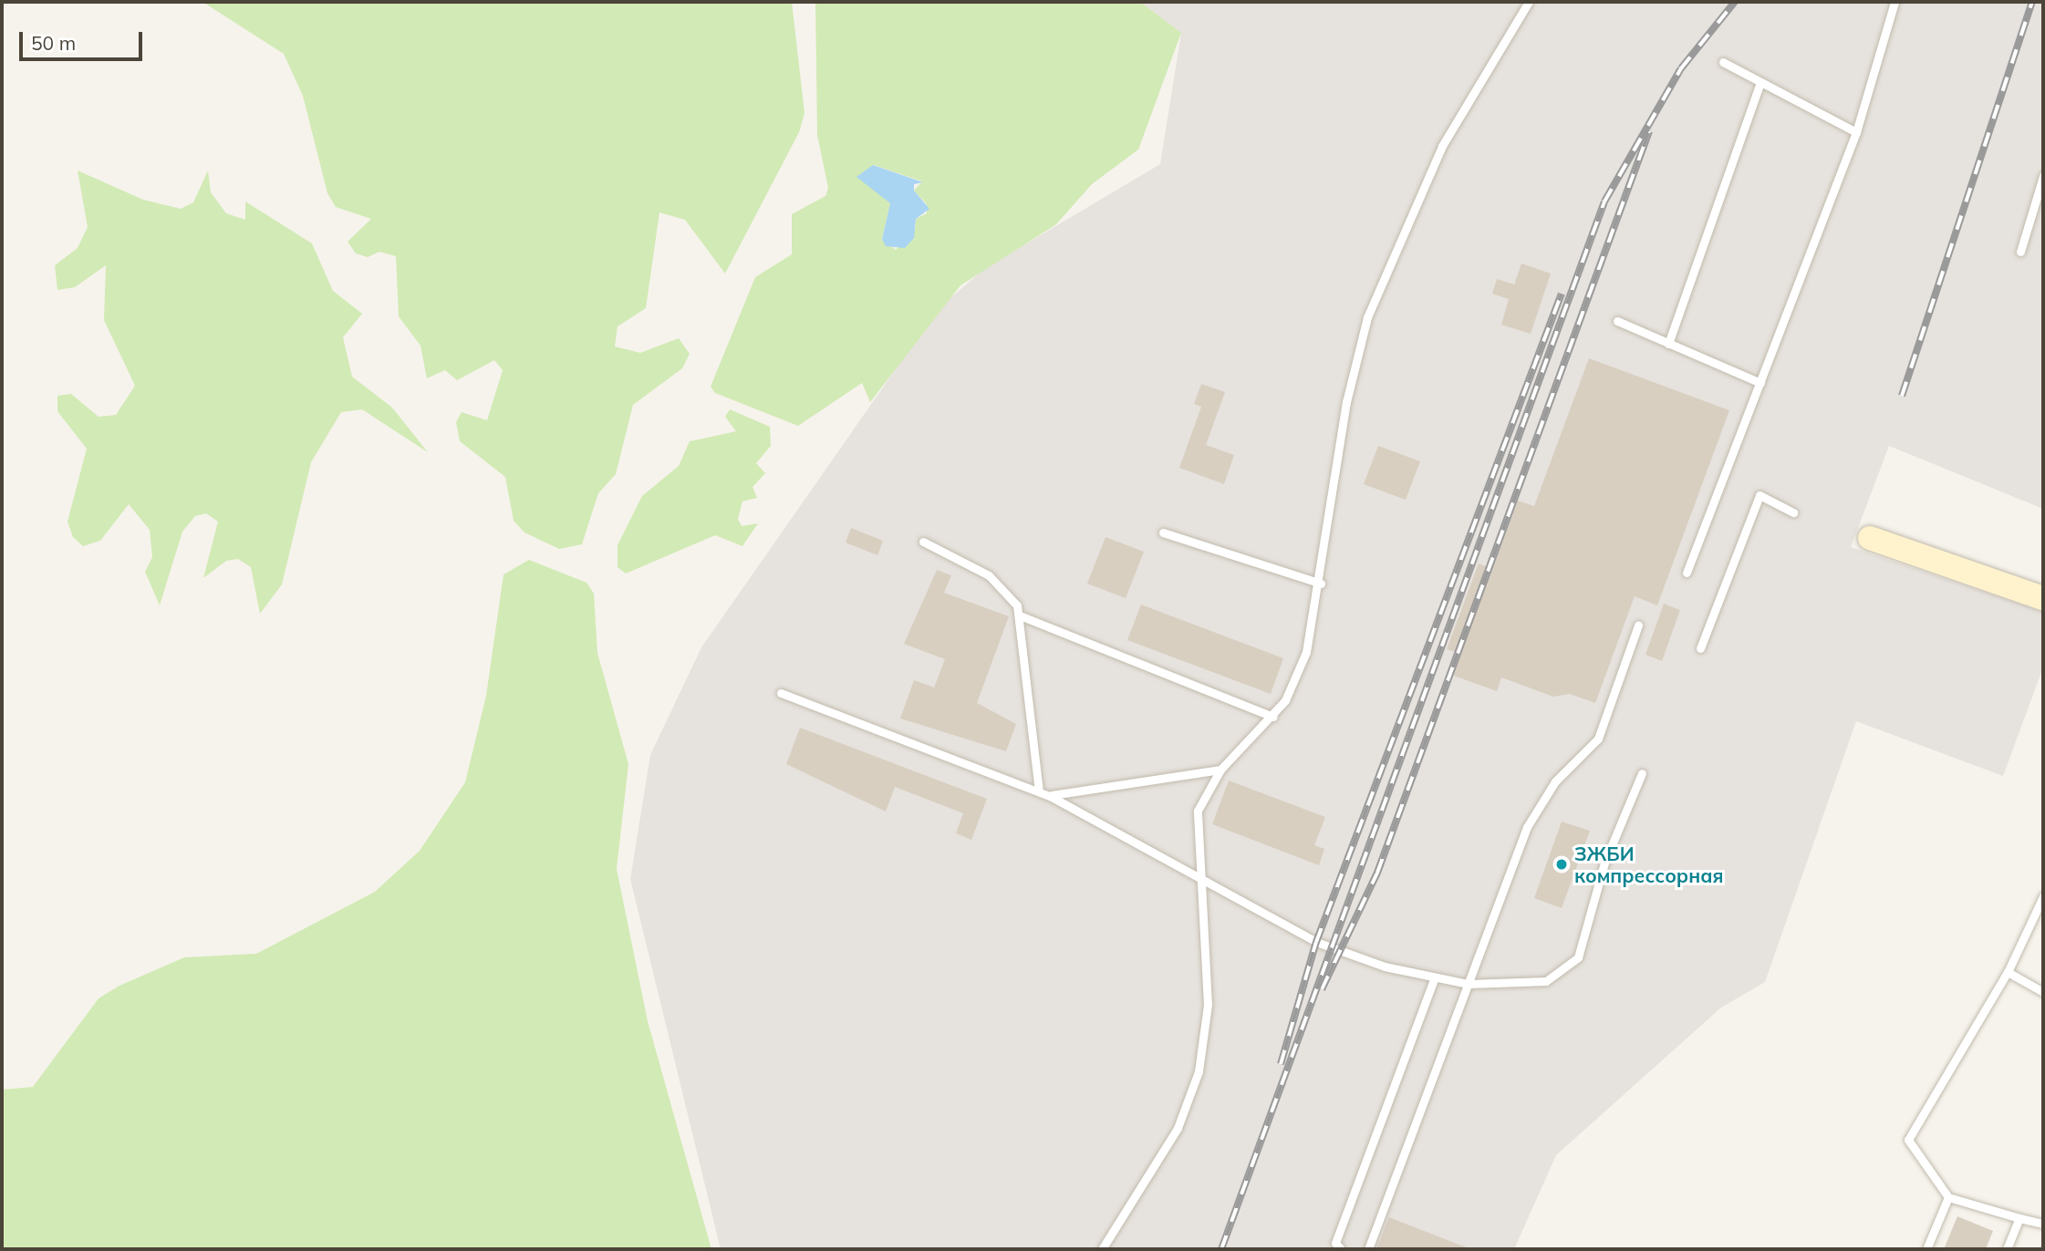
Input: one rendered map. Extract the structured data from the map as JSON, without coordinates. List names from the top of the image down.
{
  "places": ["ЗЖБИ компрессорная"],
  "scale_bar": "50 m"
}
